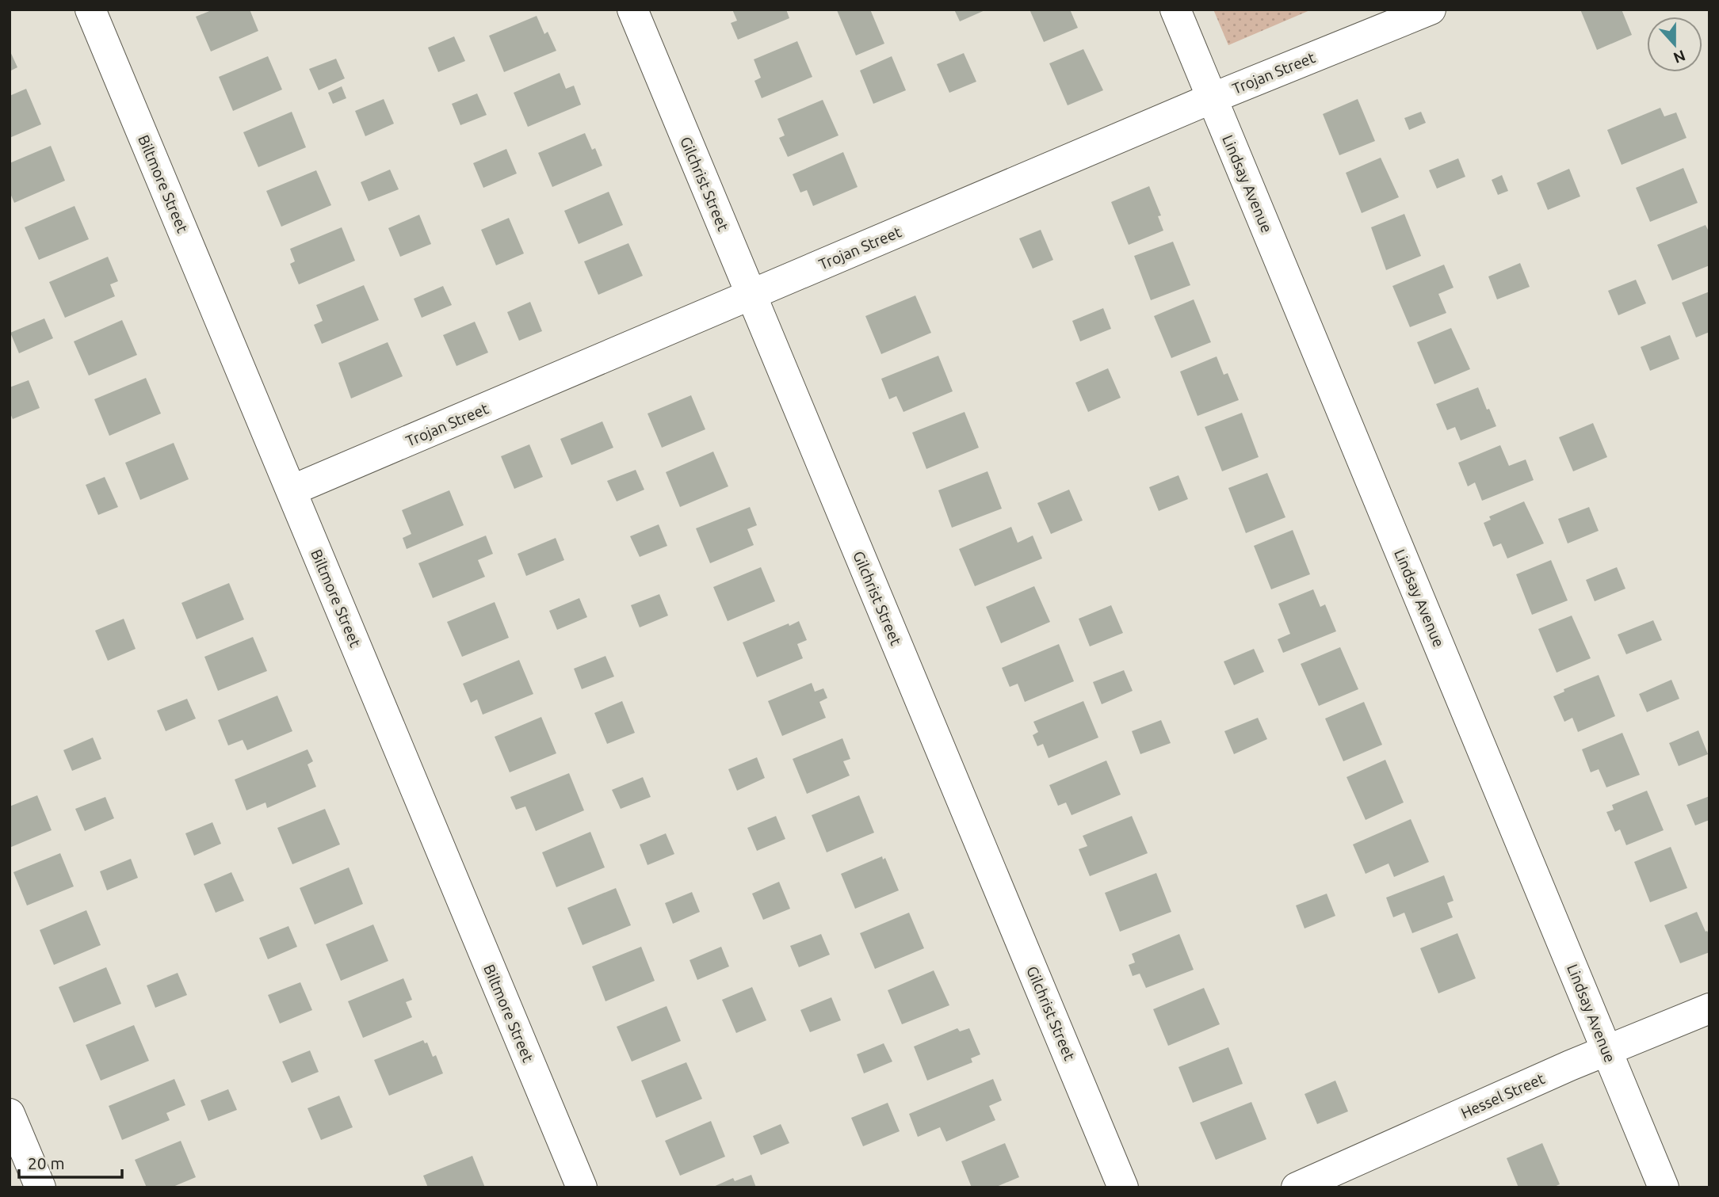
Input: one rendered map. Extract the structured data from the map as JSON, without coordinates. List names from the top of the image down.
{
  "streets": {
    "street": [
      "Trojan Street",
      "Biltmore Street",
      "Gilchrist Street",
      "Lindsay Avenue",
      "Hessel Street"
    ]
  },
  "crossings": [
    ["Trojan Street", "Biltmore Street"],
    ["Trojan Street", "Gilchrist Street"],
    ["Trojan Street", "Lindsay Avenue"],
    ["Lindsay Avenue", "Hessel Street"]
  ],
  "scale_bar": "20 m",
  "north": "bottom"
}
